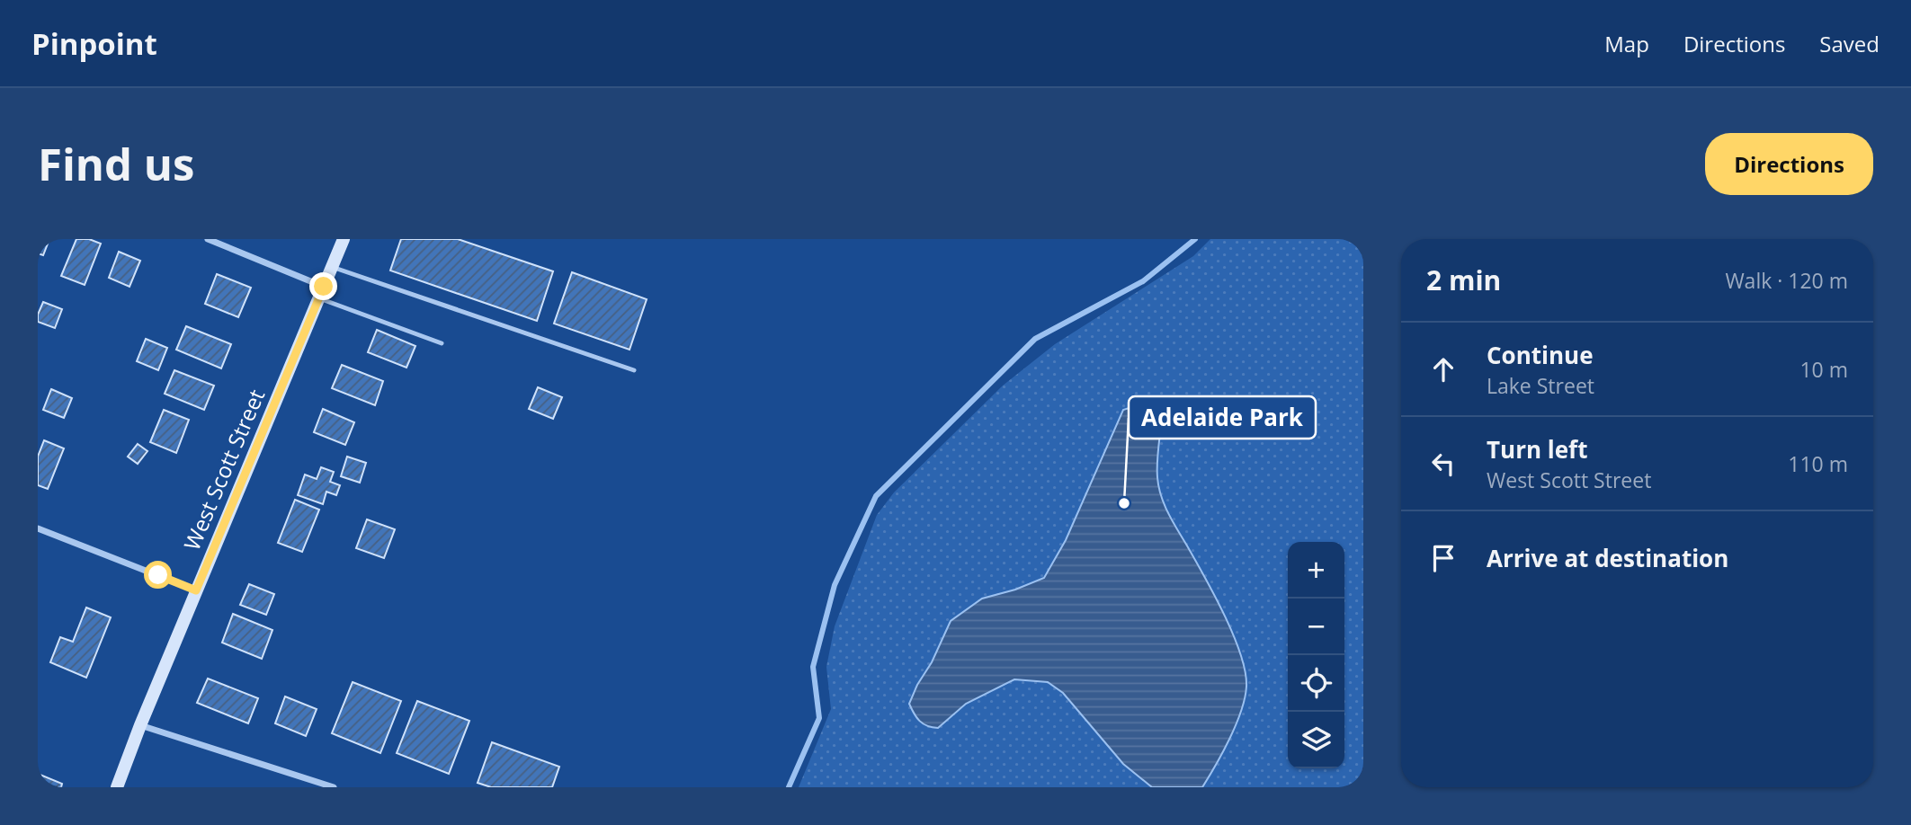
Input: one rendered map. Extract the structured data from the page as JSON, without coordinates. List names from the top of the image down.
{
  "streets": {
    "main road": ["West Scott Street"]
  },
  "places": ["Adelaide Park"],
  "page": {
    "header": "Pinpoint",
    "nav": ["Map", "Directions", "Saved"],
    "buttons": "Directions",
    "title": "Find us",
    "heading": ["2 min", "Walk · 120 m"],
    "list": [
      ["Continue", "Lake Street", "10 m"],
      ["Turn left", "West Scott Street", "110 m"],
      "Arrive at destination"
    ],
    "map_buttons": ["+", "−"]
  }
}
